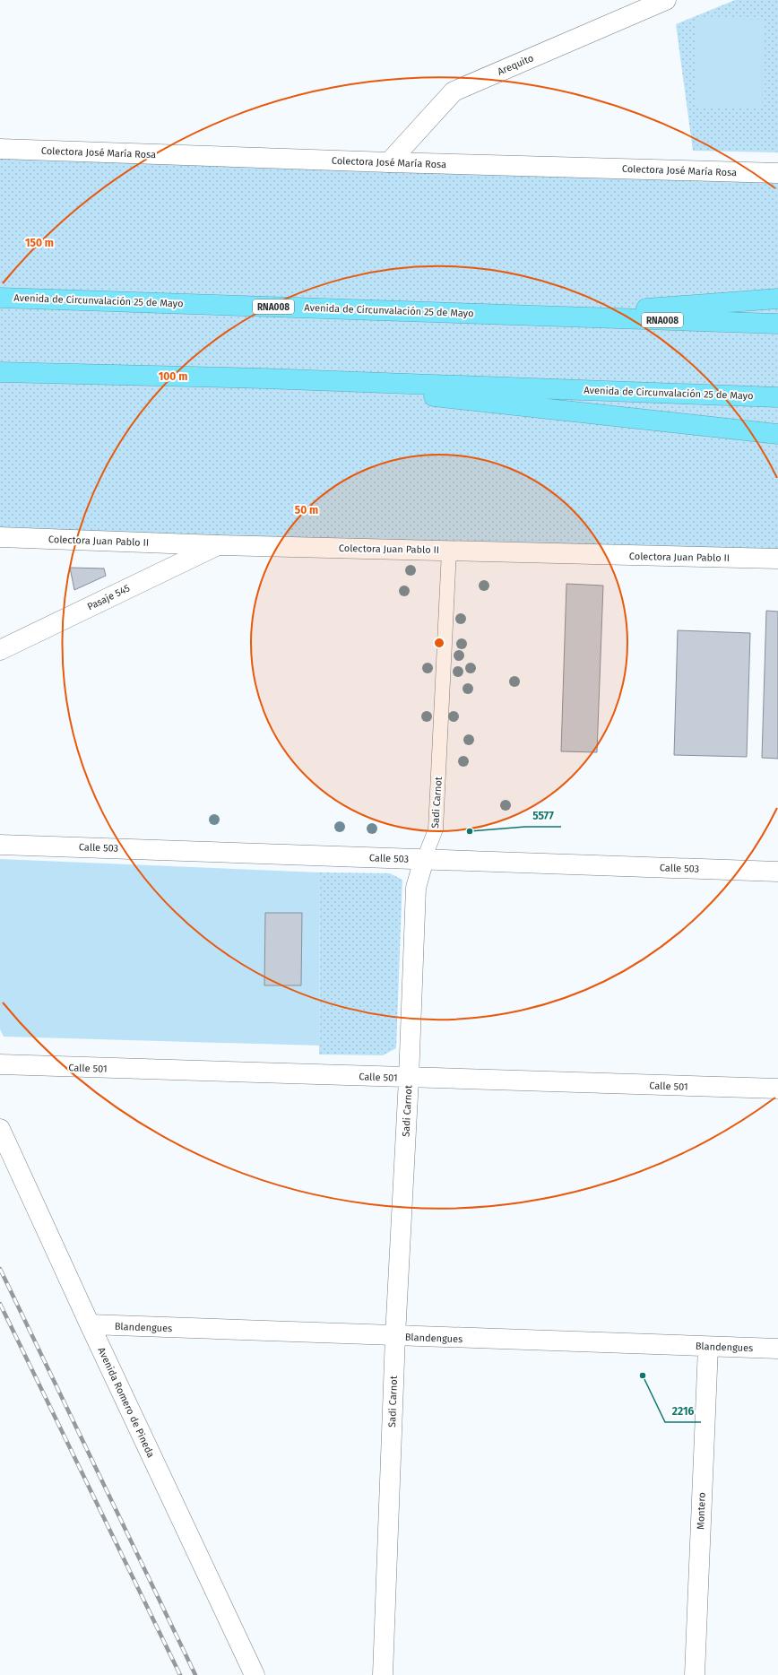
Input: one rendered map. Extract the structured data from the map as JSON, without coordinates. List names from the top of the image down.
{
  "streets": {
    "highway": ["Avenida de Circunvalación 25 de Mayo", "RNA008"],
    "street": [
      "Arequito",
      "Colectora José María Rosa",
      "Colectora Juan Pablo II",
      "Pasaje 545",
      "Sadi Carnot",
      "Calle 503",
      "Calle 501",
      "Blandengues",
      "Avenida Romero de Pineda",
      "Montero"
    ]
  },
  "crossings": [
    ["Arequito", "Colectora José María Rosa"],
    ["Colectora Juan Pablo II", "Pasaje 545"],
    ["Colectora Juan Pablo II", "Sadi Carnot"],
    ["Sadi Carnot", "Calle 503"],
    ["Sadi Carnot", "Calle 501"],
    ["Sadi Carnot", "Blandengues"],
    ["Blandengues", "Avenida Romero de Pineda"],
    ["Blandengues", "Montero"]
  ],
  "places": ["5577", "2216"],
  "rings": ["150 m", "100 m", "50 m"]
}
